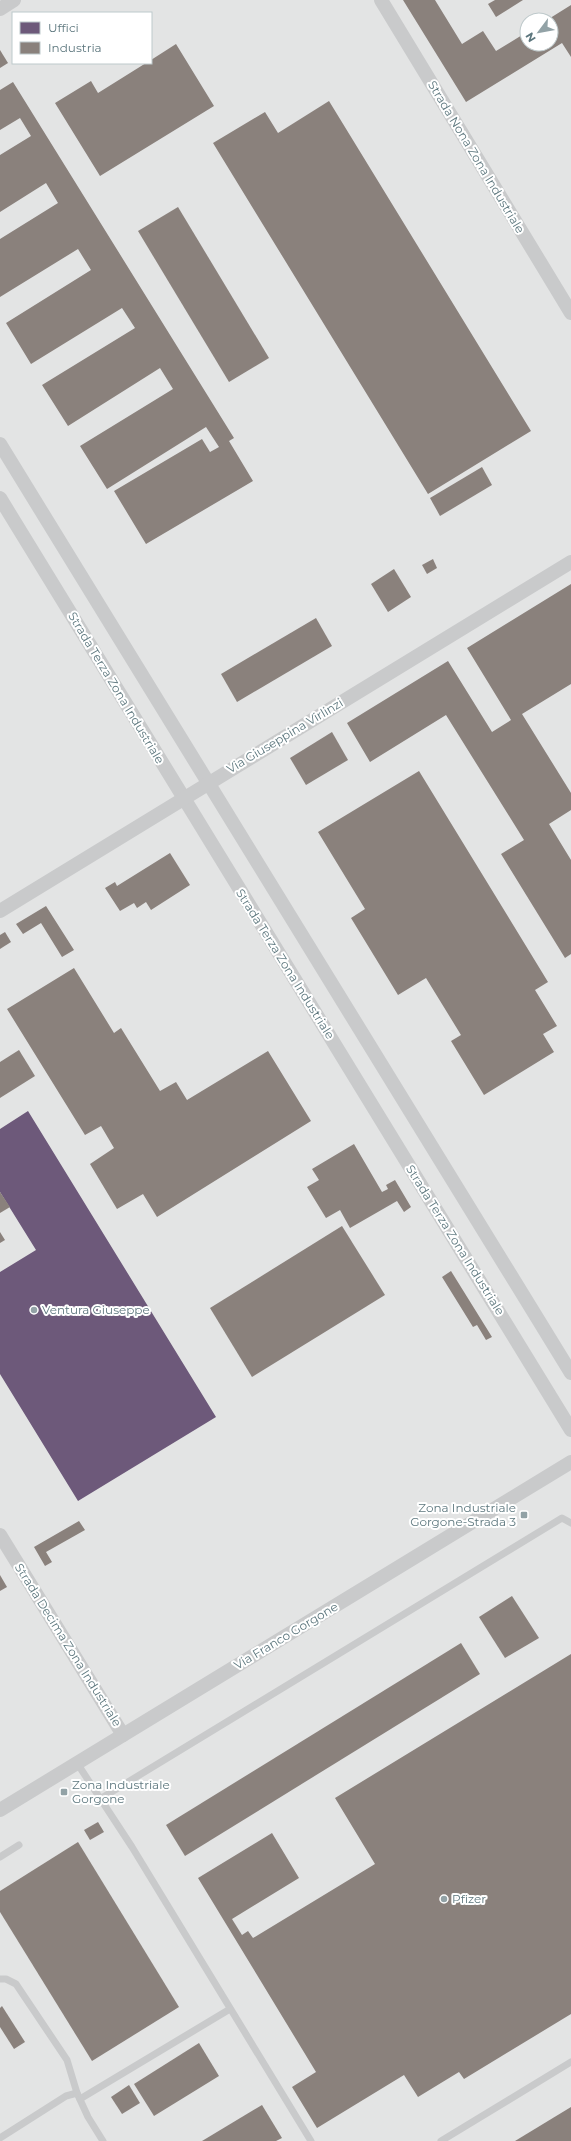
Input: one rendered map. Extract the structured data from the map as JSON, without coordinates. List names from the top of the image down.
{
  "streets": {
    "street": [
      "Strada Nona Zona Industriale",
      "Strada Terza Zona Industriale",
      "Via Giuseppina Virlinzi",
      "Via Franco Gorgone",
      "Strada Decima Zona Industriale"
    ]
  },
  "crossings": [
    ["Strada Terza Zona Industriale", "Via Giuseppina Virlinzi"],
    ["Via Franco Gorgone", "Strada Decima Zona Industriale"]
  ],
  "places": {
    "other": ["Ventura Giuseppe", "Pfizer"],
    "transit": ["Zona Industriale Gorgone-Strada 3", "Zona Industriale Gorgone"]
  },
  "legend": ["Uffici", "Industria"],
  "north": "bottom left"
}
